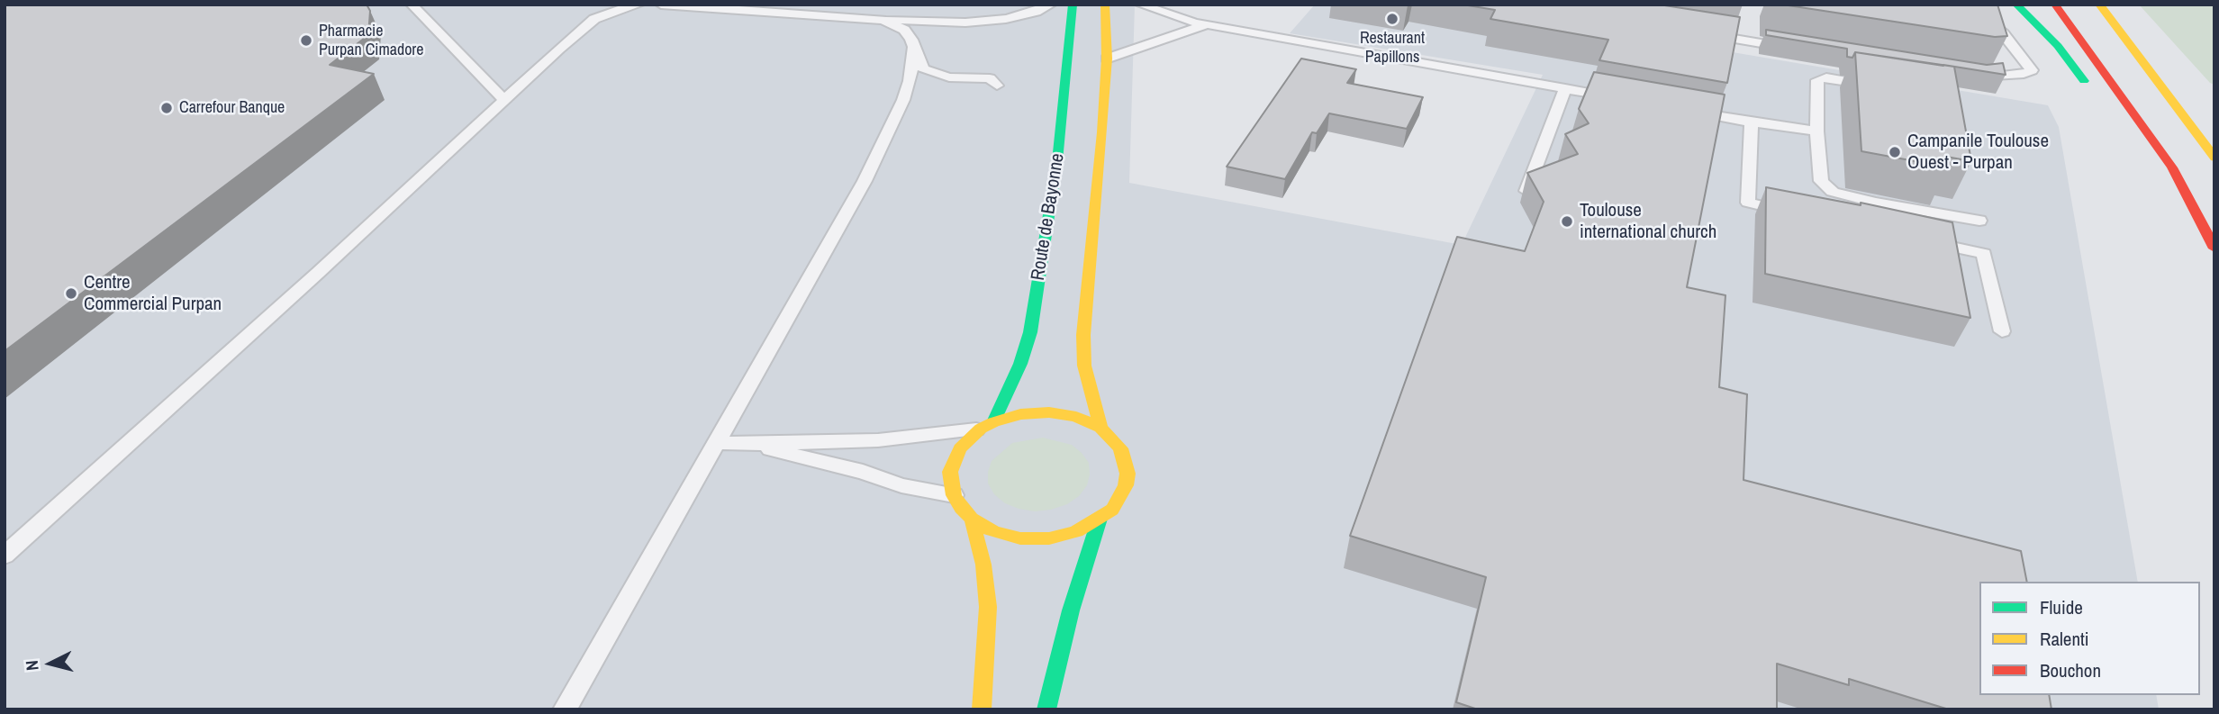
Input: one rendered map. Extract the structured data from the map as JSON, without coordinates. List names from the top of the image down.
{
  "streets": {
    "main road": ["Route de Bayonne"]
  },
  "places": [
    "Restaurant Papillons",
    "Pharmacie Purpan Cimadore",
    "Carrefour Banque",
    "Campanile Toulouse Ouest - Purpan",
    "Toulouse international church",
    "Centre Commercial Purpan"
  ],
  "legend": ["Fluide", "Ralenti", "Bouchon"],
  "north": "left"
}
